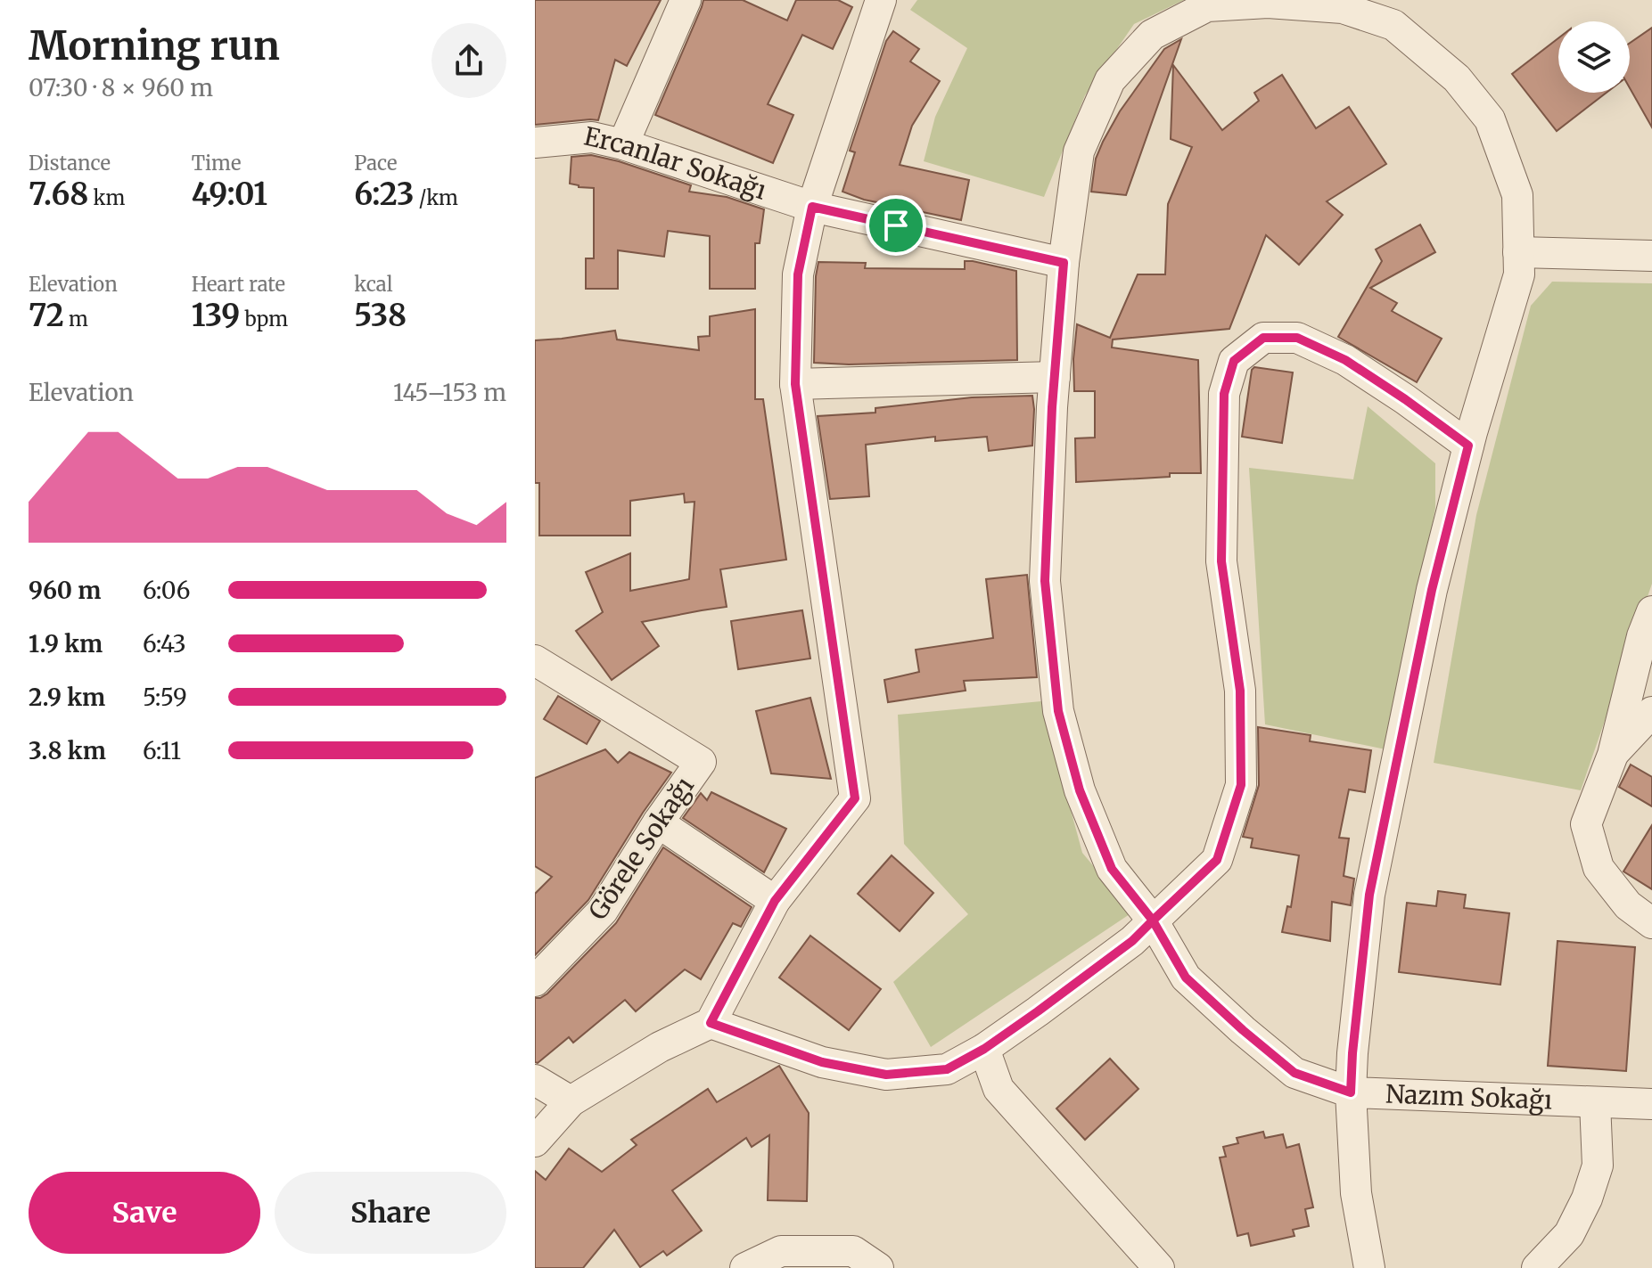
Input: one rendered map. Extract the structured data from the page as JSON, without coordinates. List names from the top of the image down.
{
  "streets": {
    "street": ["Ercanlar Sokağı", "Görele Sokağı", "Nazım Sokağı"]
  },
  "crossings": [
    ["Ercanlar Sokağı", "Nazım Sokağı"]
  ],
  "page": {
    "heading": ["Morning run", "07:30 · 8 × 960 m"],
    "stats": [
      ["Distance", "7.68 km"],
      ["Time", "49:01"],
      ["Pace", "6:23 /km"],
      ["Elevation", "72 m"],
      ["Heart rate", "139 bpm"],
      ["kcal", "538"]
    ],
    "chart": ["Elevation", "145–153 m"],
    "list": [
      {
        "name": "960 m",
        "note": "6:06"
      },
      {
        "name": "1.9 km",
        "note": "6:43"
      },
      {
        "name": "2.9 km",
        "note": "5:59"
      },
      {
        "name": "3.8 km",
        "note": "6:11"
      }
    ],
    "buttons": ["Save", "Share"]
  }
}
